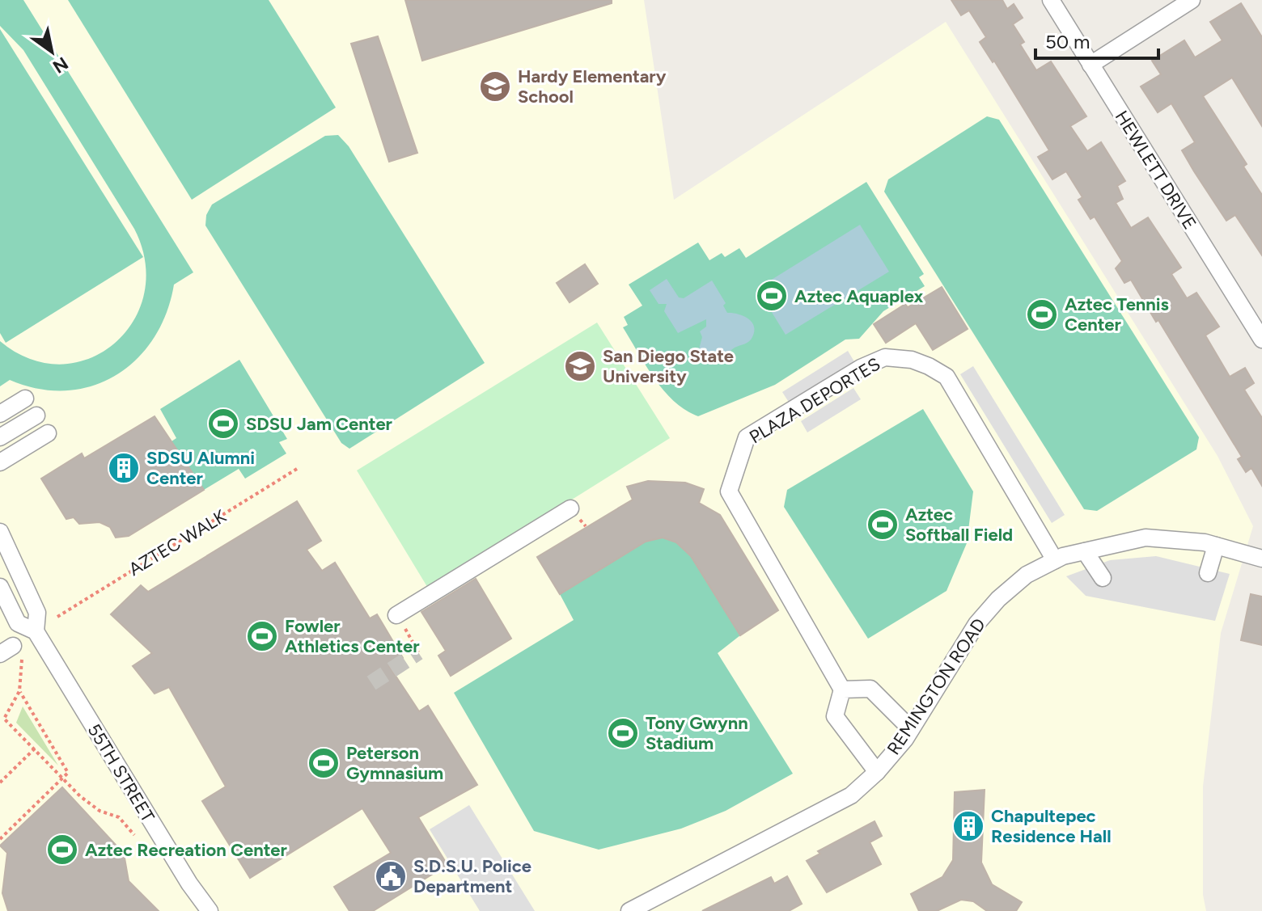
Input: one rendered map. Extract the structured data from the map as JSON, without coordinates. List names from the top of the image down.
{
  "streets": {
    "street": [
      "HEWLETT DRIVE",
      "PLAZA DEPORTES",
      "REMINGTON ROAD",
      "55TH STREET"
    ],
    "path": ["AZTEC WALK"]
  },
  "crossings": [
    ["PLAZA DEPORTES", "REMINGTON ROAD"]
  ],
  "places": {
    "school or university": ["Hardy Elementary School", "San Diego State University"],
    "sports": [
      "Aztec Aquaplex",
      "Aztec Tennis Center",
      "SDSU Jam Center",
      "Aztec Softball Field",
      "Fowler Athletics Center",
      "Tony Gwynn Stadium",
      "Peterson Gymnasium",
      "Aztec Recreation Center"
    ],
    "building": ["SDSU Alumni Center", "Chapultepec Residence Hall"],
    "public building": ["S.D.S.U. Police Department"]
  },
  "scale_bar": "50 m",
  "north": "bottom right"
}
